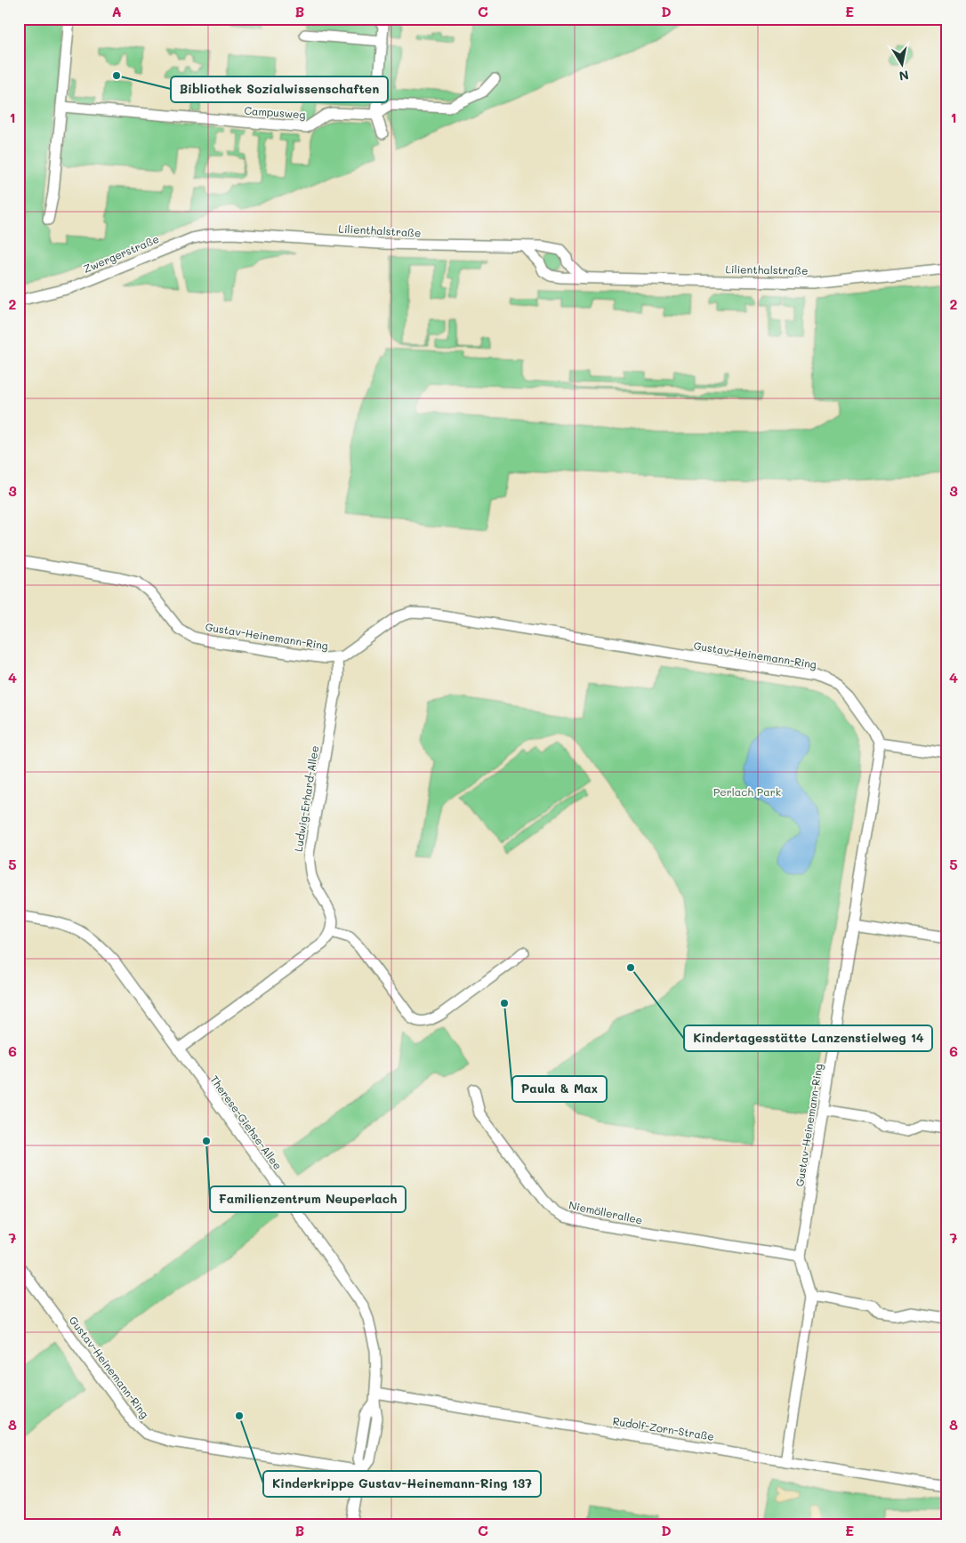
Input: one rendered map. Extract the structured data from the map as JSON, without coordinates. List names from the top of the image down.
{
  "streets": {
    "street": [
      "Campusweg",
      "Lilienthalstraße",
      "Zwergerstraße",
      "Gustav-Heinemann-Ring",
      "Ludwig-Erhard-Allee",
      "Therese-Giehse-Allee",
      "Niemöllerallee",
      "Rudolf-Zorn-Straße"
    ]
  },
  "crossings": [
    ["Lilienthalstraße", "Zwergerstraße"],
    ["Gustav-Heinemann-Ring", "Ludwig-Erhard-Allee"],
    ["Gustav-Heinemann-Ring", "Therese-Giehse-Allee"],
    ["Gustav-Heinemann-Ring", "Niemöllerallee"],
    ["Gustav-Heinemann-Ring", "Rudolf-Zorn-Straße"],
    ["Therese-Giehse-Allee", "Rudolf-Zorn-Straße"]
  ],
  "parks": ["Perlach Park"],
  "places": [
    "Bibliothek Sozialwissenschaften",
    "Kindertagesstätte Lanzenstielweg 14",
    "Paula & Max",
    "Familienzentrum Neuperlach",
    "Kinderkrippe Gustav-Heinemann-Ring 137"
  ],
  "north": "bottom",
  "grid": {
    "columns": [
      "A",
      "B",
      "C",
      "D",
      "E"
    ],
    "rows": [
      "1",
      "2",
      "3",
      "4",
      "5",
      "6",
      "7",
      "8"
    ]
  }
}
